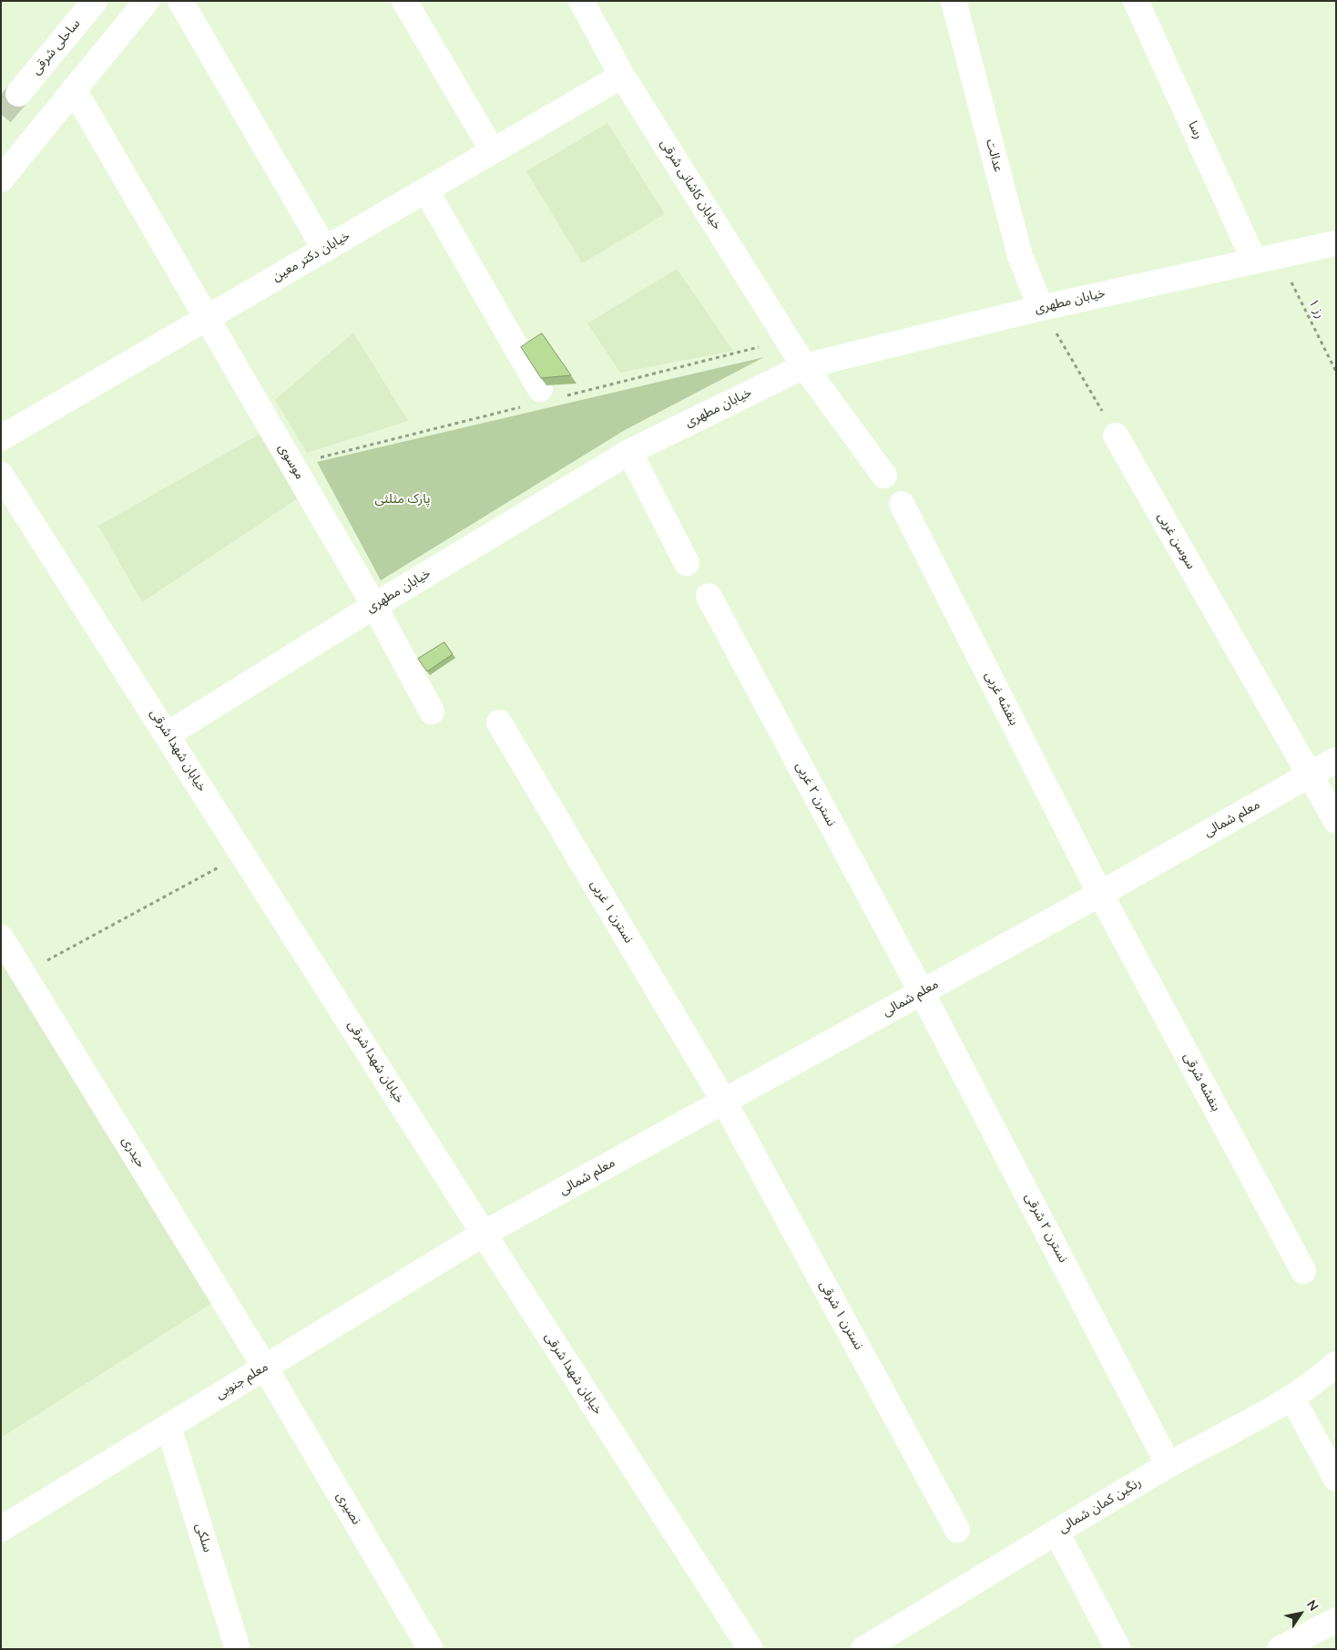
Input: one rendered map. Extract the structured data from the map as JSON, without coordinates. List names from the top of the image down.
{
  "streets": {
    "street": [
      "ساحلی شرقی",
      "رسا",
      "عدالت",
      "خیابان کاشانی شرقی",
      "خیابان دکتر معین",
      "خیابان مطهری",
      "موسوی",
      "سوسن غربی",
      "بنفشه غربی",
      "خیابان شهدا شرقی",
      "نسترن ۲ غربی",
      "معلم شمالی",
      "نسترن ۱ غربی",
      "بنفشه شرقی",
      "حیدری",
      "نسترن ۲ شرقی",
      "نسترن ۱ شرقی",
      "معلم جنوبی",
      "رنگین کمان شمالی",
      "نصیری",
      "سلکی"
    ],
    "path": ["رز ۱"]
  },
  "crossings": [
    ["رسا", "خیابان مطهری"],
    ["رسا", "رز ۱"],
    ["عدالت", "خیابان مطهری"],
    ["خیابان کاشانی شرقی", "خیابان دکتر معین"],
    ["خیابان کاشانی شرقی", "خیابان مطهری"],
    ["خیابان دکتر معین", "موسوی"],
    ["خیابان مطهری", "رز ۱"],
    ["خیابان مطهری", "موسوی"],
    ["خیابان مطهری", "خیابان شهدا شرقی"],
    ["سوسن غربی", "معلم شمالی"],
    ["بنفشه غربی", "معلم شمالی"],
    ["بنفشه غربی", "بنفشه شرقی"],
    ["خیابان شهدا شرقی", "معلم شمالی"],
    ["خیابان شهدا شرقی", "معلم جنوبی"],
    ["نسترن ۲ غربی", "معلم شمالی"],
    ["نسترن ۲ غربی", "نسترن ۲ شرقی"],
    ["معلم شمالی", "نسترن ۱ غربی"],
    ["معلم شمالی", "بنفشه شرقی"],
    ["معلم شمالی", "نسترن ۲ شرقی"],
    ["معلم شمالی", "نسترن ۱ شرقی"],
    ["معلم شمالی", "معلم جنوبی"],
    ["نسترن ۱ غربی", "نسترن ۱ شرقی"],
    ["حیدری", "معلم جنوبی"],
    ["حیدری", "نصیری"],
    ["نسترن ۲ شرقی", "رنگین کمان شمالی"],
    ["معلم جنوبی", "نصیری"],
    ["معلم جنوبی", "سلکی"]
  ],
  "parks": ["پارک مثلثی"],
  "north": "top right"
}
